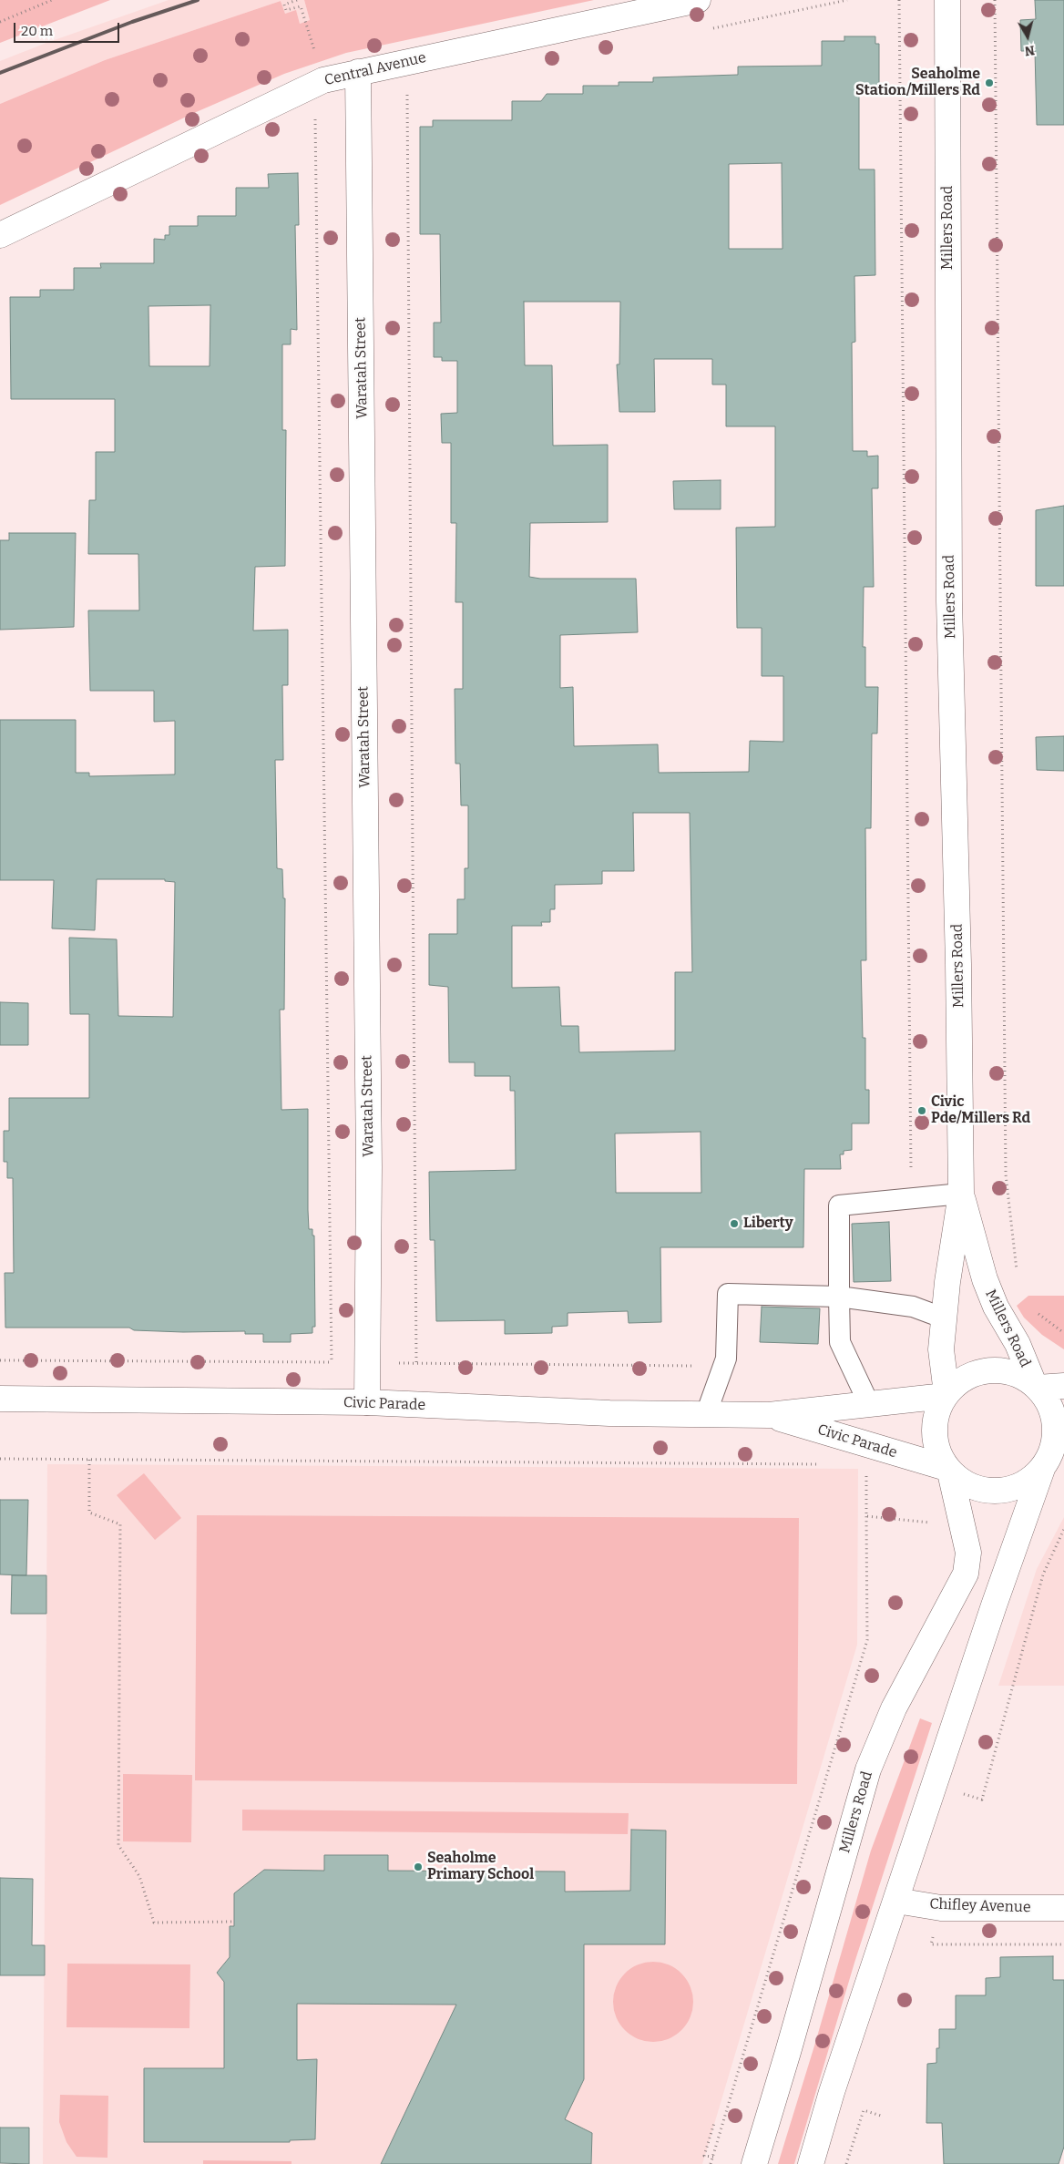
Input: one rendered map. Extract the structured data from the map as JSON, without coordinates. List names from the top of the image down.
{
  "streets": {
    "main road": [
      "Central Avenue",
      "Millers Road",
      "Waratah Street",
      "Civic Parade",
      "Chifley Avenue"
    ]
  },
  "crossings": [
    ["Central Avenue", "Waratah Street"],
    ["Millers Road", "Civic Parade"],
    ["Waratah Street", "Civic Parade"]
  ],
  "places": [
    "Seaholme Station/Millers Rd",
    "Civic Pde/Millers Rd",
    "Liberty",
    "Seaholme Primary School"
  ],
  "scale_bar": "20 m",
  "north": "bottom"
}
